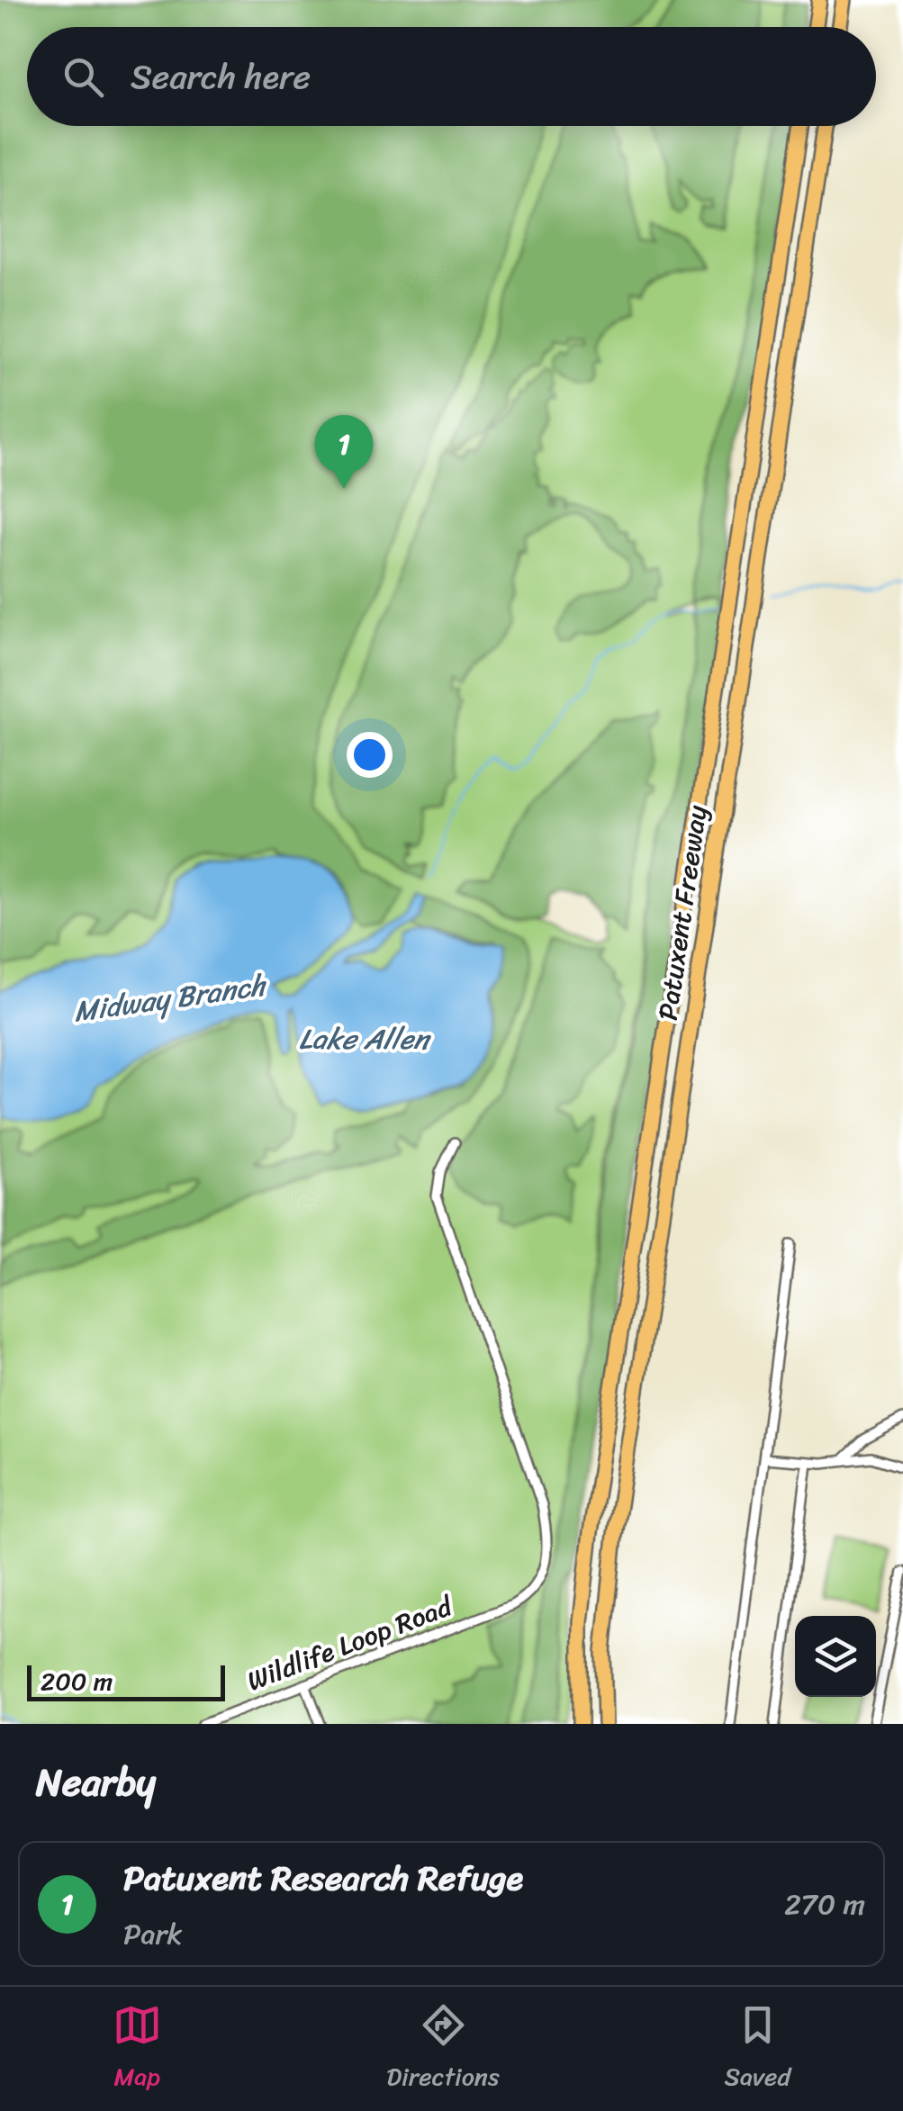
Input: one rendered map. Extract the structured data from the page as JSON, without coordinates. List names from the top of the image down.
{
  "streets": {
    "highway": ["Patuxent Freeway"],
    "street": ["Wildlife Loop Road"]
  },
  "water": ["Midway Branch", "Lake Allen"],
  "scale_bar": "200 m",
  "page": {
    "search": "Search here",
    "pins": "1",
    "scale": "200 m",
    "heading": "Nearby",
    "list": [
      {
        "mark": "1",
        "name": "Patuxent Research Refuge",
        "note": "Park",
        "value": "270 m"
      }
    ],
    "nav": ["Map", "Directions", "Saved"]
  }
}
